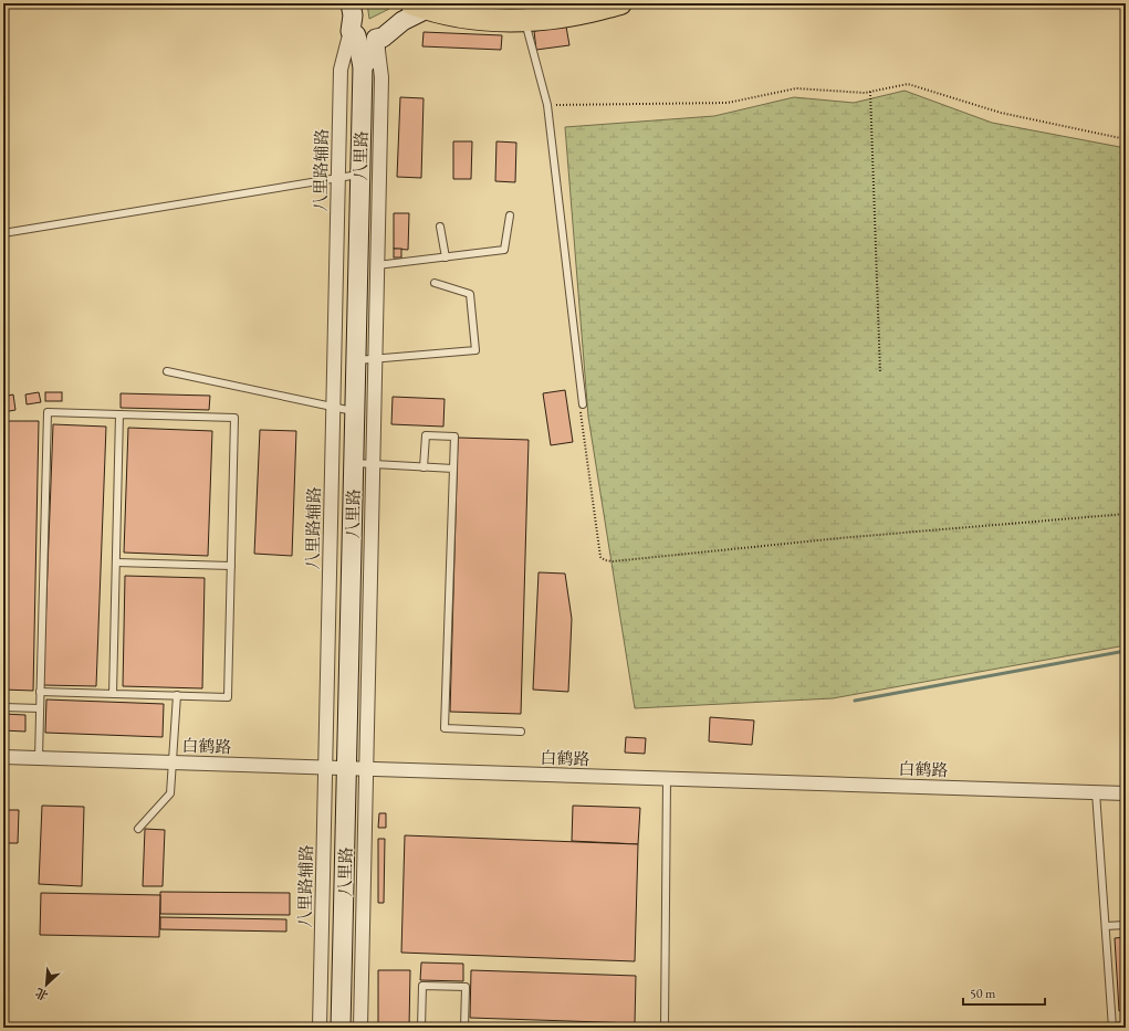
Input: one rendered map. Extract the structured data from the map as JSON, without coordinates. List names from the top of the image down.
{
  "streets": {
    "main road": ["八里路"],
    "street": ["八里路辅路", "白鹤路"]
  },
  "crossings": [
    ["八里路", "八里路辅路"],
    ["八里路", "白鹤路"],
    ["八里路辅路", "白鹤路"]
  ],
  "scale_bar": "50 m",
  "north": "bottom left"
}
